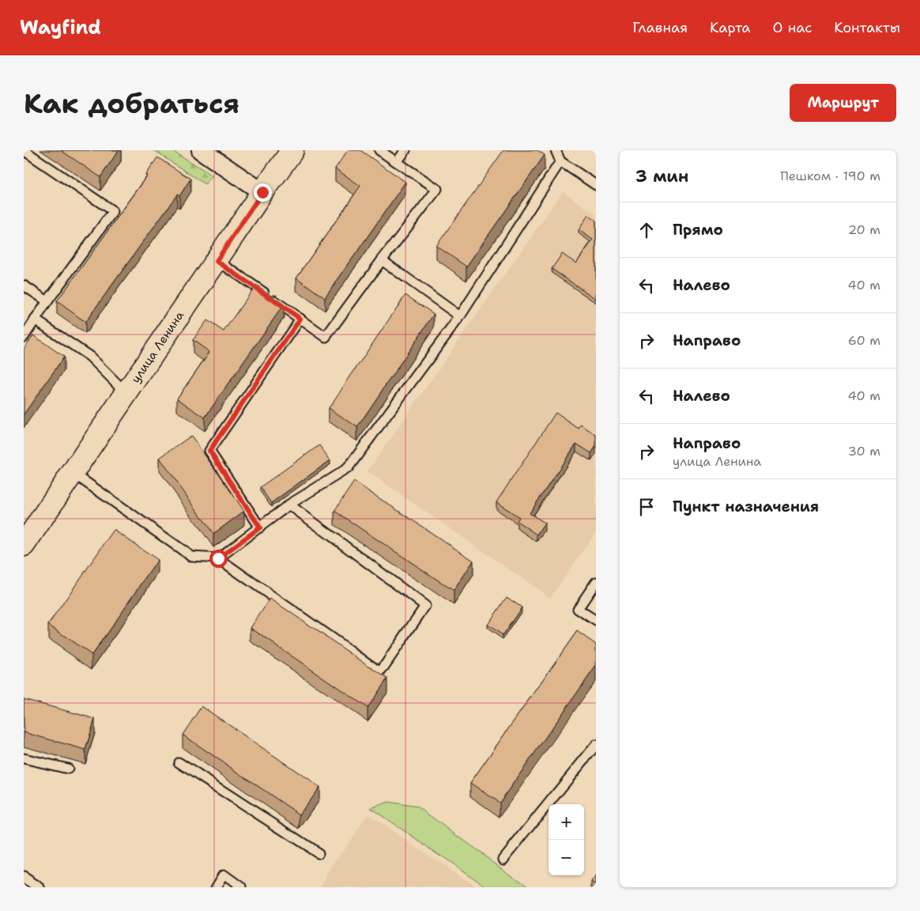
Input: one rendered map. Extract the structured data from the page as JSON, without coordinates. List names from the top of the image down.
{
  "streets": {
    "main road": ["улица Ленина"]
  },
  "page": {
    "header": "Wayfind",
    "nav": [
      "Главная",
      "Карта",
      "О нас",
      "Контакты"
    ],
    "buttons": "Маршрут",
    "title": "Как добраться",
    "heading": ["3 мин", "Пешком · 190 m"],
    "list": [
      ["Прямо", "20 m"],
      ["Налево", "40 m"],
      ["Направо", "60 m"],
      ["Налево", "40 m"],
      ["Направо", "улица Ленина", "30 m"],
      "Пункт назначения"
    ],
    "map_buttons": ["+", "−"]
  }
}
